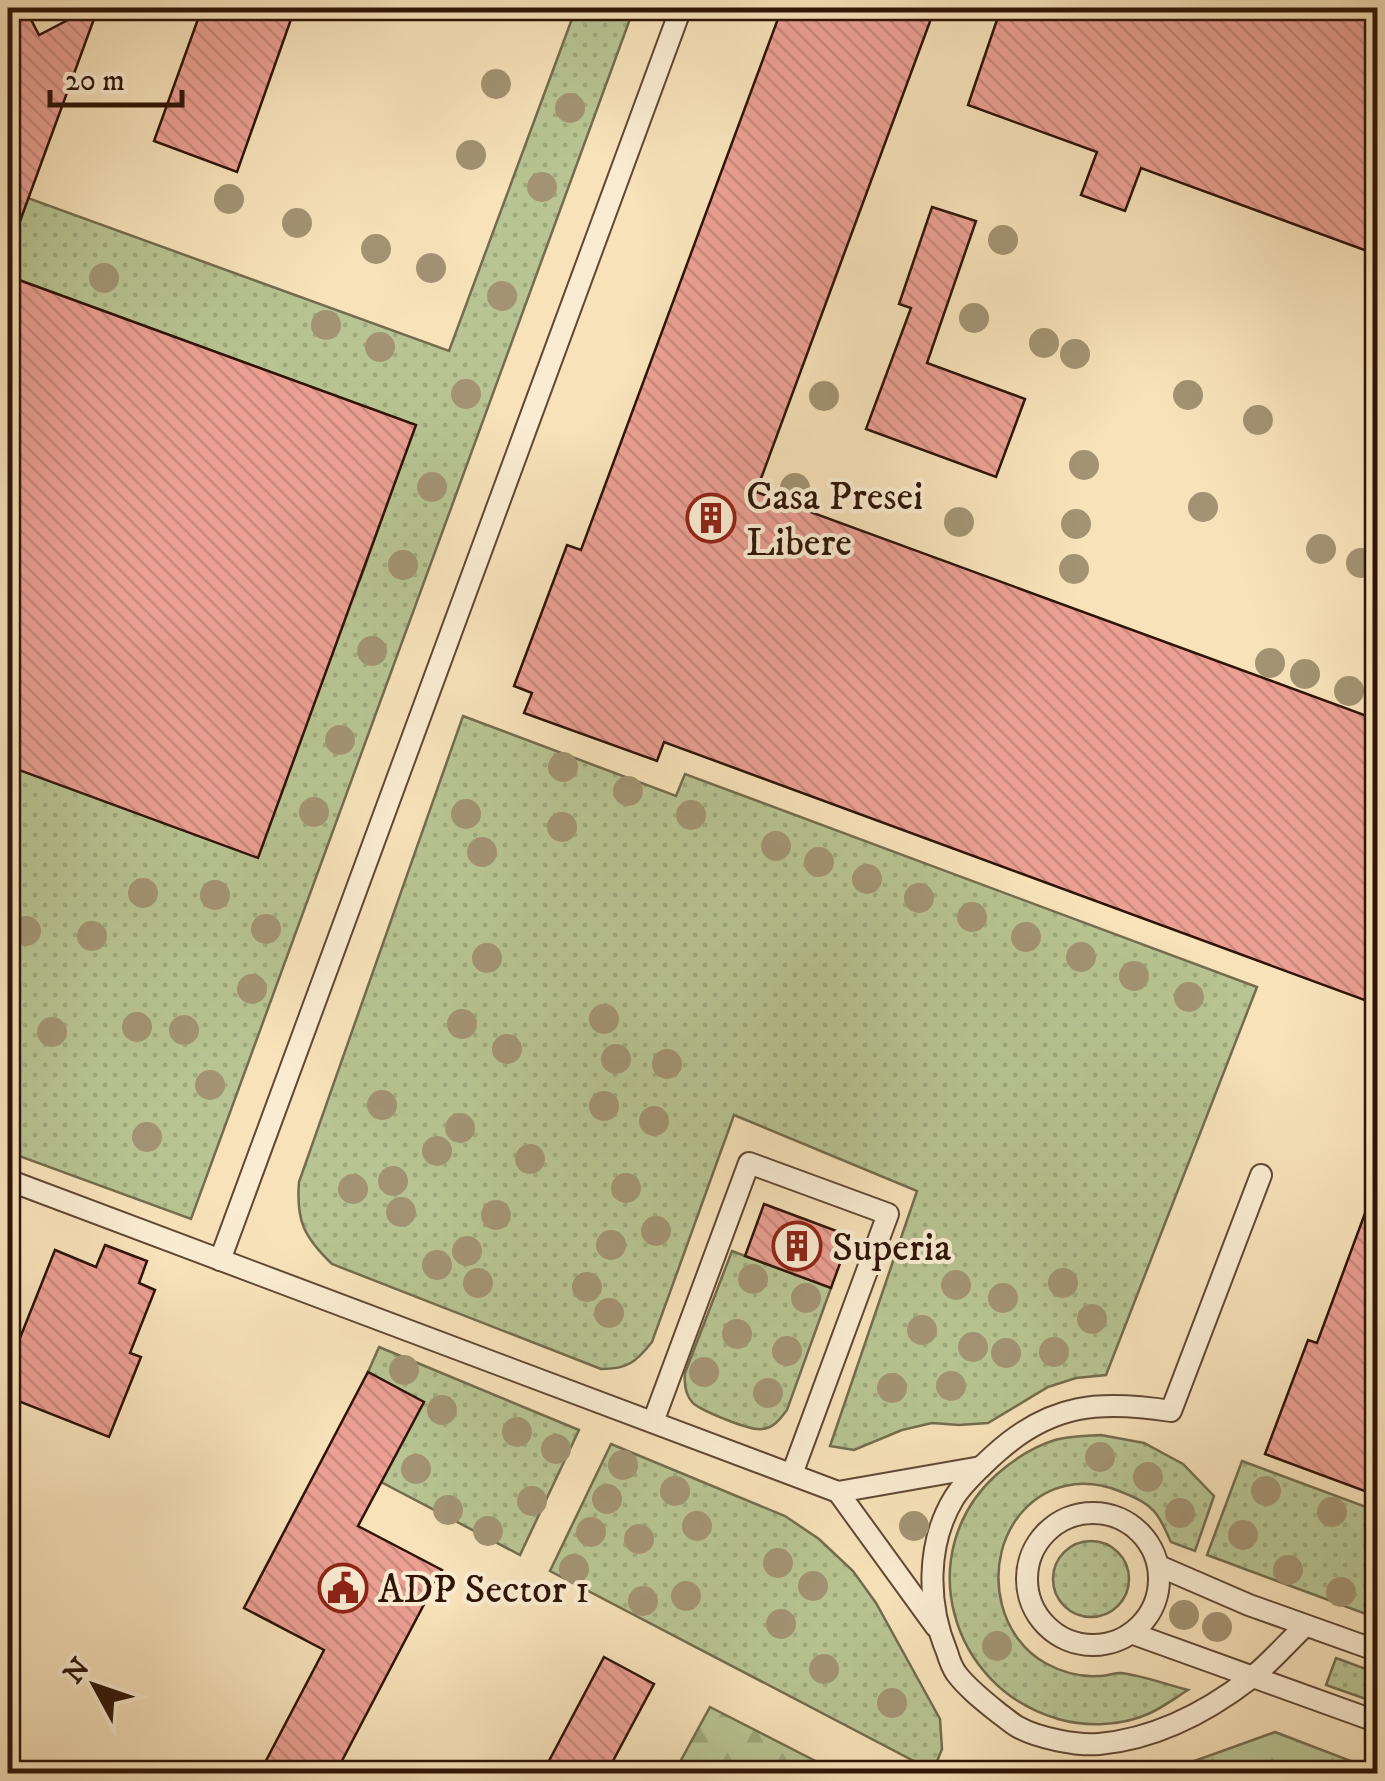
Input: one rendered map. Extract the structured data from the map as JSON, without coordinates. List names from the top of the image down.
{
  "places": {
    "building": ["Casa Presei Libere", "Superia"],
    "public building": ["ADP Sector 1"]
  },
  "scale_bar": "20 m",
  "north": "top left"
}
